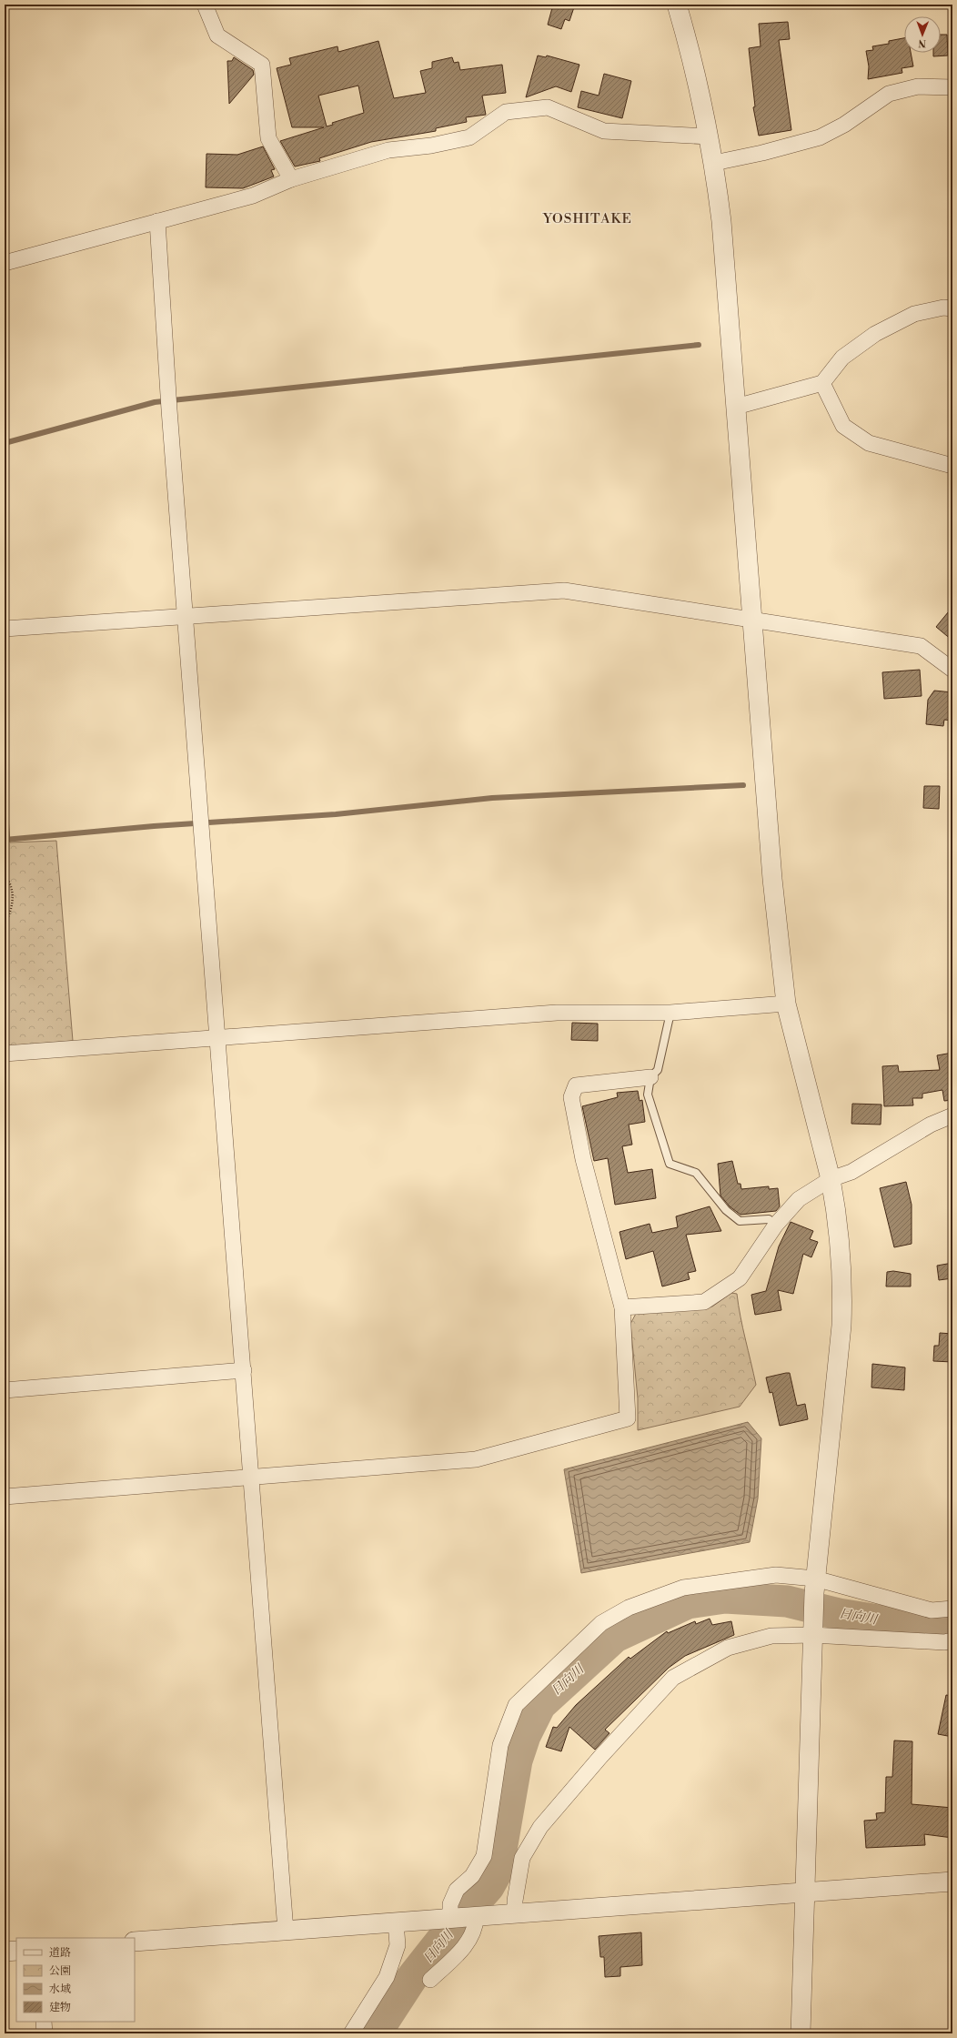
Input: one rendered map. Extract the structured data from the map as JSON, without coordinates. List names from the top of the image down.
{
  "districts": ["YOSHITAKE"],
  "water": ["日向川"],
  "legend": [
    "道路",
    "公園",
    "水域",
    "建物"
  ],
  "north": "bottom"
}
